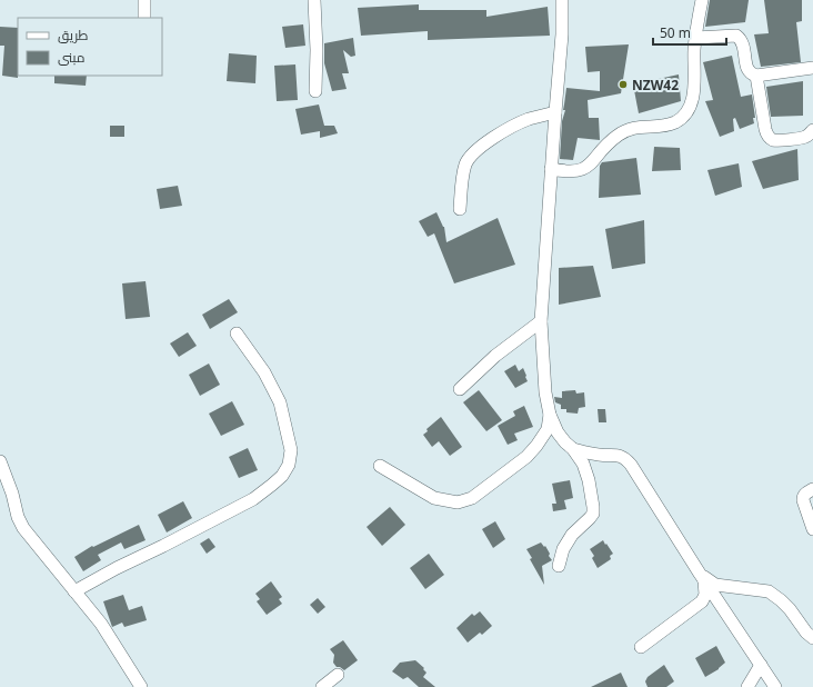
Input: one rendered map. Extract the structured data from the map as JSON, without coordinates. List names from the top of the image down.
{
  "places": ["NZW42"],
  "legend": ["طريق", "مبنى"],
  "scale_bar": "50 m"
}
